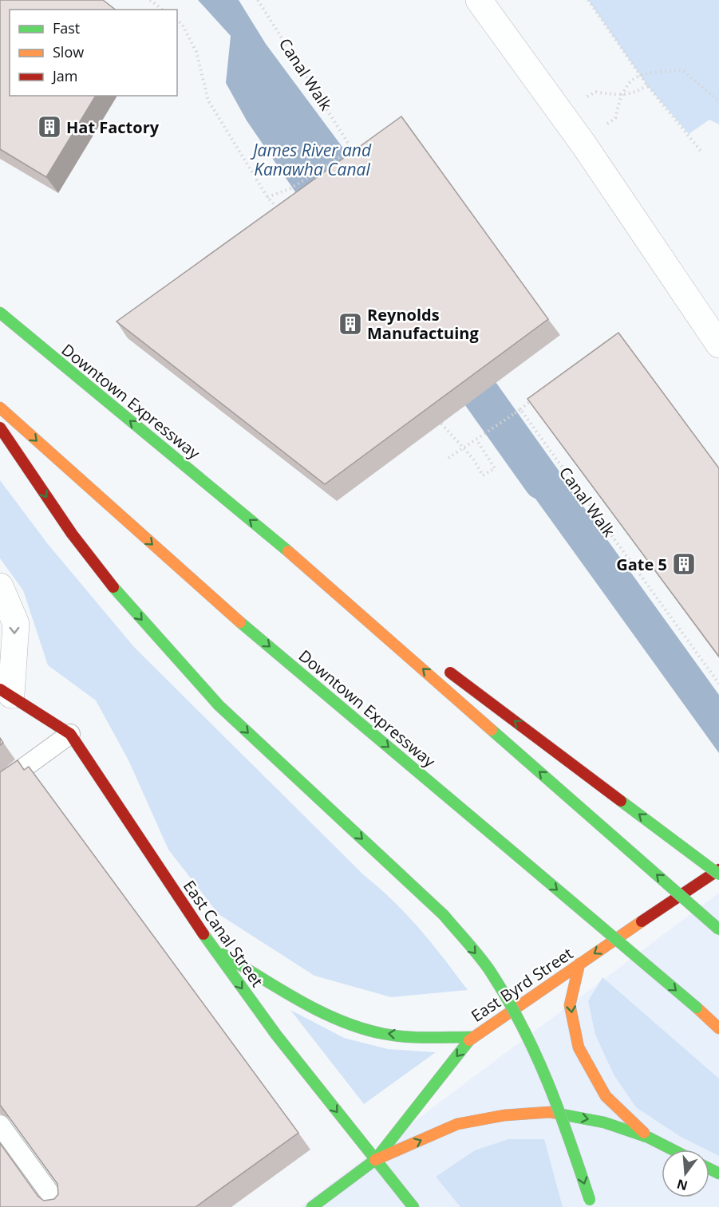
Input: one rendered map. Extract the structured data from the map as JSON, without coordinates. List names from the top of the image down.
{
  "streets": {
    "main road": ["Downtown Expressway", "East Canal Street", "East Byrd Street"],
    "path": ["Canal Walk"]
  },
  "crossings": [
    ["East Canal Street", "East Byrd Street"]
  ],
  "one_way": ["East Canal Street", "East Byrd Street"],
  "water": ["James River and Kanawha Canal"],
  "places": {
    "building": ["Hat Factory", "Reynolds Manufactuing", "Gate 5"]
  },
  "legend": ["Fast", "Slow", "Jam"],
  "north": "bottom"
}
